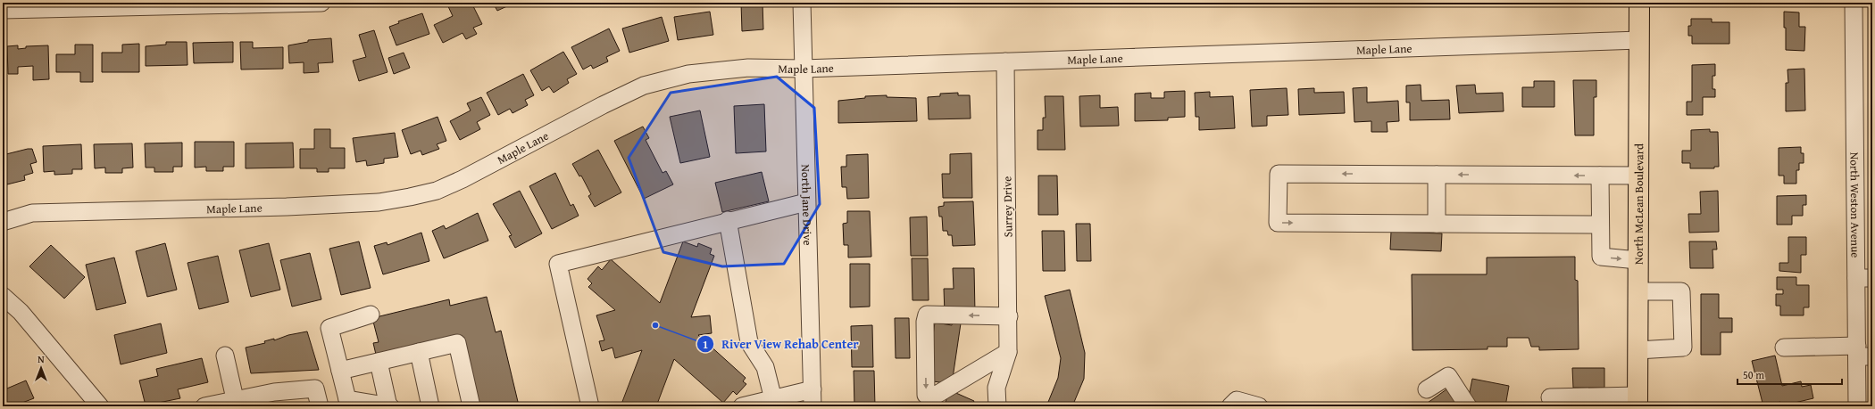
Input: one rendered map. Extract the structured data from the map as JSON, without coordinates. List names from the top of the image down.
{
  "streets": {
    "main road": ["North McLean Boulevard"],
    "street": [
      "Maple Lane",
      "North Weston Avenue",
      "North Jane Drive",
      "Surrey Drive"
    ]
  },
  "crossings": [
    ["Maple Lane", "North McLean Boulevard"],
    ["Maple Lane", "North Jane Drive"],
    ["Maple Lane", "Surrey Drive"]
  ],
  "places": ["River View Rehab Center"],
  "scale_bar": "50 m",
  "north": "top"
}
